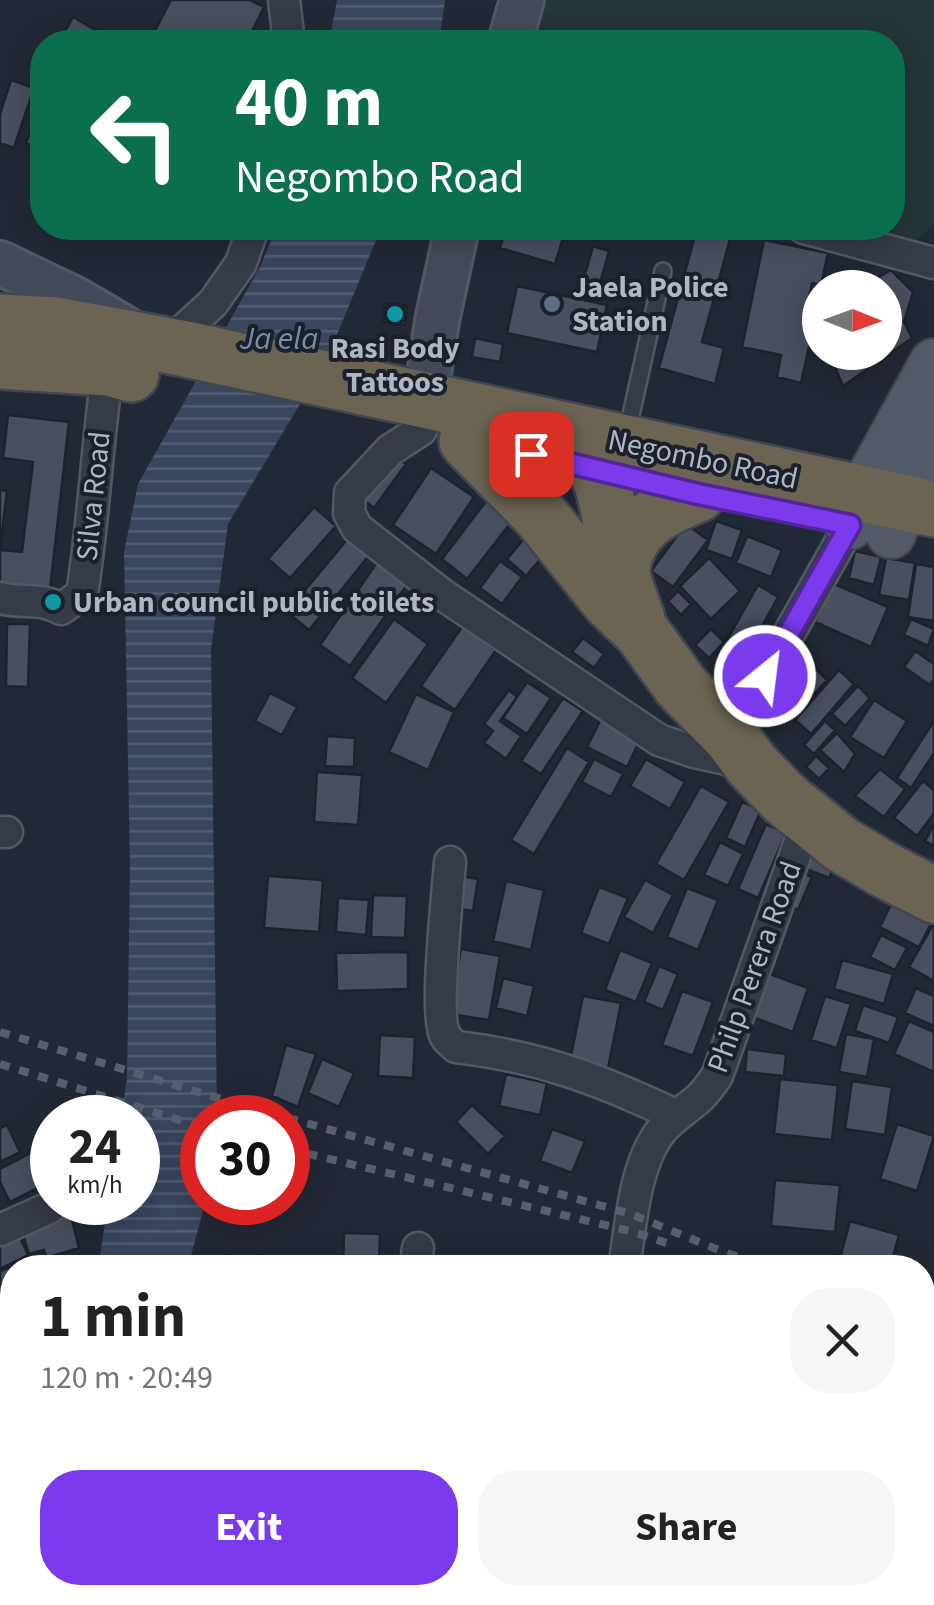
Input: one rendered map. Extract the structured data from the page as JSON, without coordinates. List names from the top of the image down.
{
  "streets": {
    "highway": ["Negombo Road"],
    "street": ["Silva Road", "Philp Perera Road"]
  },
  "crossings": [
    ["Negombo Road", "Silva Road"]
  ],
  "water": ["Ja ela"],
  "places": ["Jaela Police Station", "Rasi Body Tattoos", "Urban council public toilets"],
  "north": "right",
  "page": {
    "turn": ["40 m", "Negombo Road"],
    "speed": "24 km/h",
    "limit": "30",
    "heading": ["1 min", "120 m · 20:49"],
    "buttons": ["Exit", "Share"]
  }
}
